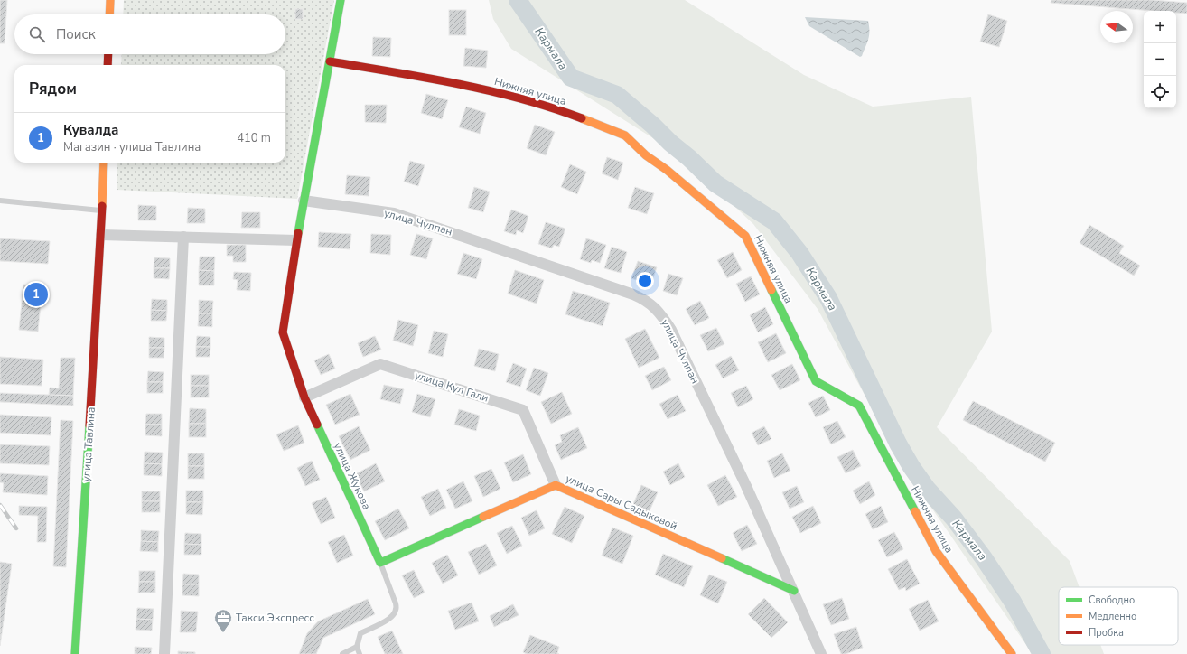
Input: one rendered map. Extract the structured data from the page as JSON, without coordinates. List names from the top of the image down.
{
  "streets": {
    "street": [
      "Нижняя улица",
      "улица Чулпан",
      "улица Кул Гали",
      "улица Тавлина",
      "улица Жукова",
      "улица Сары Садыковой"
    ]
  },
  "crossings": [
    ["Нижняя улица", "улица Жукова"],
    ["улица Чулпан", "улица Жукова"],
    ["улица Чулпан", "улица Сары Садыковой"],
    ["улица Кул Гали", "улица Жукова"],
    ["улица Кул Гали", "улица Сары Садыковой"],
    ["улица Жукова", "улица Сары Садыковой"]
  ],
  "water": ["Кармала"],
  "places": {
    "office": ["Такси Экспресс"]
  },
  "legend": ["Свободно", "Медленно", "Пробка"],
  "north": "left",
  "page": {
    "map_buttons": ["+", "−"],
    "search": "Поиск",
    "heading": "Рядом",
    "list": [
      {
        "mark": "1",
        "name": "Кувалда",
        "note": "Магазин · улица Тавлина",
        "value": "410 m"
      }
    ],
    "pins": "1"
  }
}
